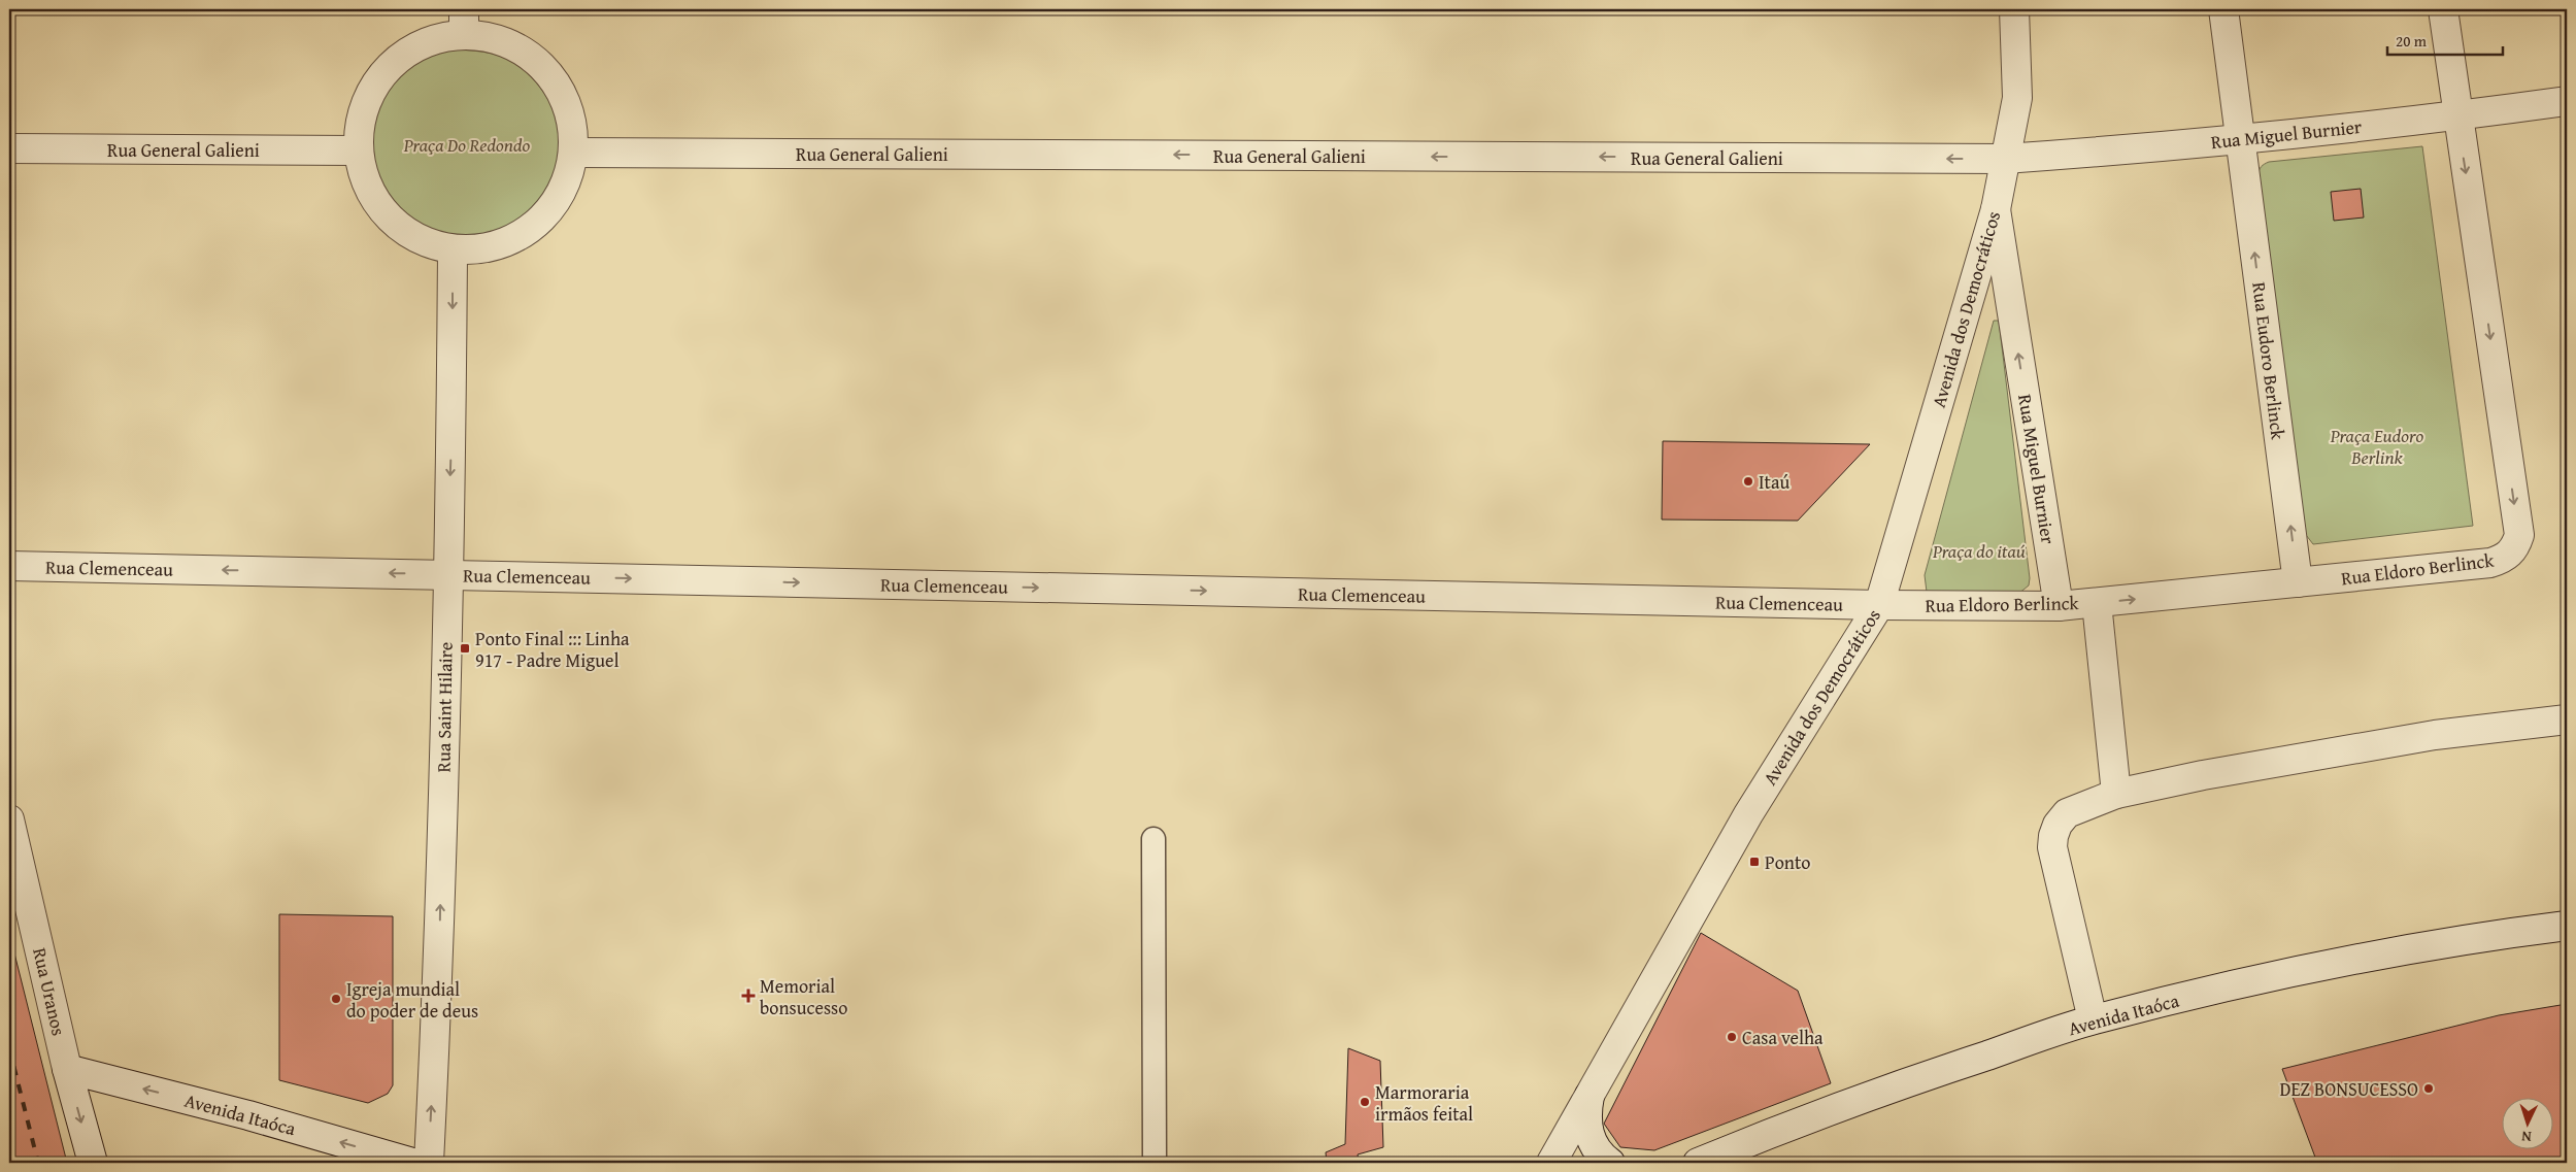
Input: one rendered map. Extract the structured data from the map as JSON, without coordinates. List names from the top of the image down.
{
  "streets": {
    "street": [
      "Rua Miguel Burnier",
      "Rua General Galieni",
      "Avenida dos Democráticos",
      "Rua Eudoro Berlinck",
      "Rua Clemenceau",
      "Rua Eldoro Berlinck",
      "Rua Saint Hilaire",
      "Rua Uranos",
      "Avenida Itaóca"
    ]
  },
  "crossings": [
    ["Rua Miguel Burnier", "Rua General Galieni"],
    ["Rua Miguel Burnier", "Avenida dos Democráticos"],
    ["Rua Miguel Burnier", "Rua Eudoro Berlinck"],
    ["Rua Miguel Burnier", "Rua Eldoro Berlinck"],
    ["Rua General Galieni", "Avenida dos Democráticos"],
    ["Avenida dos Democráticos", "Rua Clemenceau"],
    ["Avenida dos Democráticos", "Rua Eldoro Berlinck"],
    ["Rua Eudoro Berlinck", "Rua Eldoro Berlinck"],
    ["Rua Clemenceau", "Rua Eldoro Berlinck"],
    ["Rua Clemenceau", "Rua Saint Hilaire"],
    ["Rua Uranos", "Avenida Itaóca"]
  ],
  "one_way": ["Rua Miguel Burnier", "Rua General Galieni", "Rua Eudoro Berlinck"],
  "parks": ["Praça Do Redondo", "Praça Eudoro Berlink", "Praça do itaú"],
  "places": {
    "other": [
      "Itaú",
      "Igreja mundial do poder de deus",
      "Casa velha",
      "DEZ BONSUCESSO",
      "Marmoraria irmãos feital"
    ],
    "transit": ["Ponto Final ::: Linha 917 - Padre Miguel", "Ponto"],
    "health": ["Memorial bonsucesso"]
  },
  "scale_bar": "20 m",
  "north": "bottom"
}
